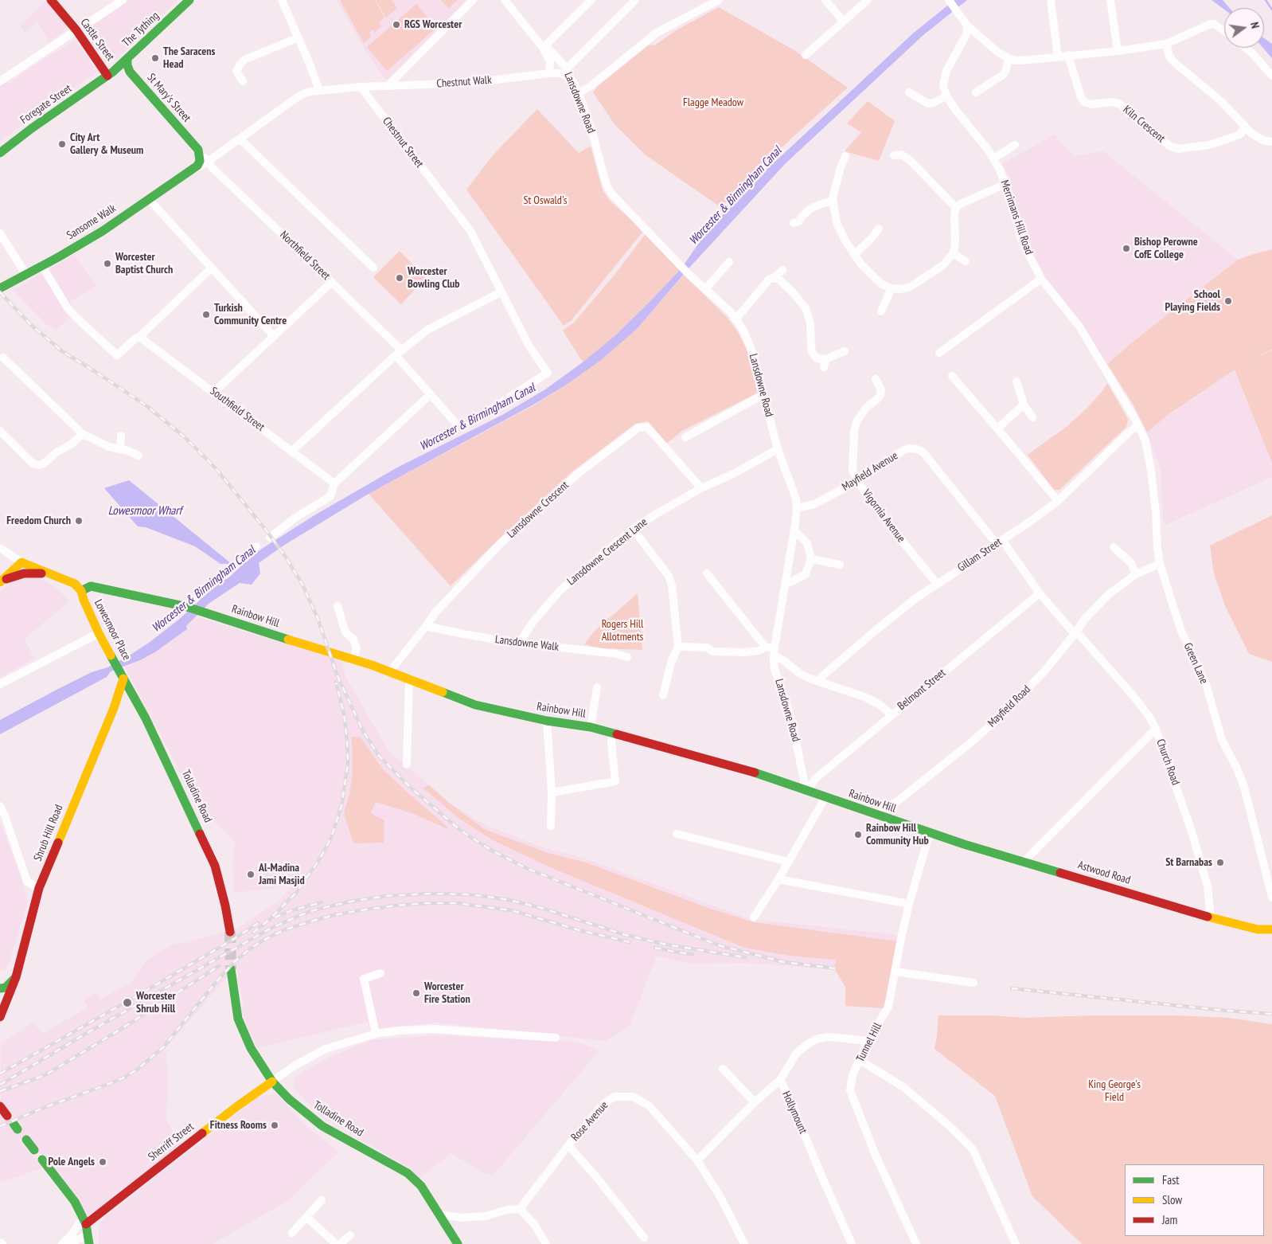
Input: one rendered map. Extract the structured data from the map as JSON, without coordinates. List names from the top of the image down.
{
  "streets": {
    "main road": [
      "The Tything",
      "Castle Street",
      "St Mary's Street",
      "Foregate Street",
      "Sansome Walk",
      "Rainbow Hill",
      "Lowesmoor Place",
      "Tolladine Road",
      "Shrub Hill Road",
      "Astwood Road",
      "Sherriff Street"
    ],
    "street": [
      "Chestnut Walk",
      "Lansdowne Road",
      "Kiln Crescent",
      "Chestnut Street",
      "Merrimans Hill Road",
      "Northfield Street",
      "Southfield Street",
      "Mayfield Avenue",
      "Lansdowne Crescent",
      "Vigornia Avenue",
      "Lansdowne Crescent Lane",
      "Gillam Street",
      "Lansdowne Walk",
      "Green Lane",
      "Belmont Street",
      "Mayfield Road",
      "Church Road",
      "Tunnel Hill",
      "Hollymount",
      "Rose Avenue"
    ]
  },
  "crossings": [
    ["The Tything", "Castle Street"],
    ["The Tything", "St Mary's Street"],
    ["The Tything", "Foregate Street"],
    ["Castle Street", "Foregate Street"],
    ["Chestnut Walk", "Lansdowne Road"],
    ["Chestnut Walk", "Chestnut Street"],
    ["St Mary's Street", "Northfield Street"],
    ["Lansdowne Road", "Mayfield Avenue"],
    ["Lansdowne Road", "Lansdowne Crescent Lane"],
    ["Lansdowne Road", "Rainbow Hill"],
    ["Lansdowne Road", "Belmont Street"],
    ["Merrimans Hill Road", "Gillam Street"],
    ["Merrimans Hill Road", "Green Lane"],
    ["Sansome Walk", "Northfield Street"],
    ["Mayfield Avenue", "Vigornia Avenue"],
    ["Mayfield Avenue", "Gillam Street"],
    ["Mayfield Avenue", "Church Road"],
    ["Lansdowne Crescent", "Lansdowne Crescent Lane"],
    ["Lansdowne Crescent", "Rainbow Hill"],
    ["Lansdowne Crescent", "Lansdowne Walk"],
    ["Vigornia Avenue", "Gillam Street"],
    ["Lansdowne Crescent Lane", "Lansdowne Walk"],
    ["Gillam Street", "Green Lane"],
    ["Gillam Street", "Church Road"],
    ["Rainbow Hill", "Lowesmoor Place"],
    ["Rainbow Hill", "Belmont Street"],
    ["Rainbow Hill", "Mayfield Road"],
    ["Rainbow Hill", "Astwood Road"],
    ["Rainbow Hill", "Tunnel Hill"],
    ["Lowesmoor Place", "Tolladine Road"],
    ["Lowesmoor Place", "Shrub Hill Road"],
    ["Green Lane", "Mayfield Road"],
    ["Belmont Street", "Church Road"],
    ["Mayfield Road", "Church Road"],
    ["Church Road", "Astwood Road"],
    ["Tolladine Road", "Shrub Hill Road"],
    ["Tolladine Road", "Sherriff Street"],
    ["Astwood Road", "Tunnel Hill"],
    ["Tunnel Hill", "Hollymount"]
  ],
  "water": ["Worcester & Birmingham Canal", "Lowesmoor Wharf"],
  "parks": [
    "Flagge Meadow",
    "St Oswald's",
    "Rogers Hill Allotments",
    "King George's Field"
  ],
  "places": [
    "RGS Worcester",
    "The Saracens Head",
    "City Art Gallery & Museum",
    "Bishop Perowne CofE College",
    "Worcester Baptist Church",
    "Worcester Bowling Club",
    "School Playing Fields",
    "Turkish Community Centre",
    "Freedom Church",
    "Rainbow Hill Community Hub",
    "St Barnabas",
    "Al-Madina Jami Masjid",
    "Worcester Fire Station",
    "Worcester Shrub Hill",
    "Fitness Rooms",
    "Pole Angels"
  ],
  "legend": ["Fast", "Slow", "Jam"],
  "north": "right"
}
